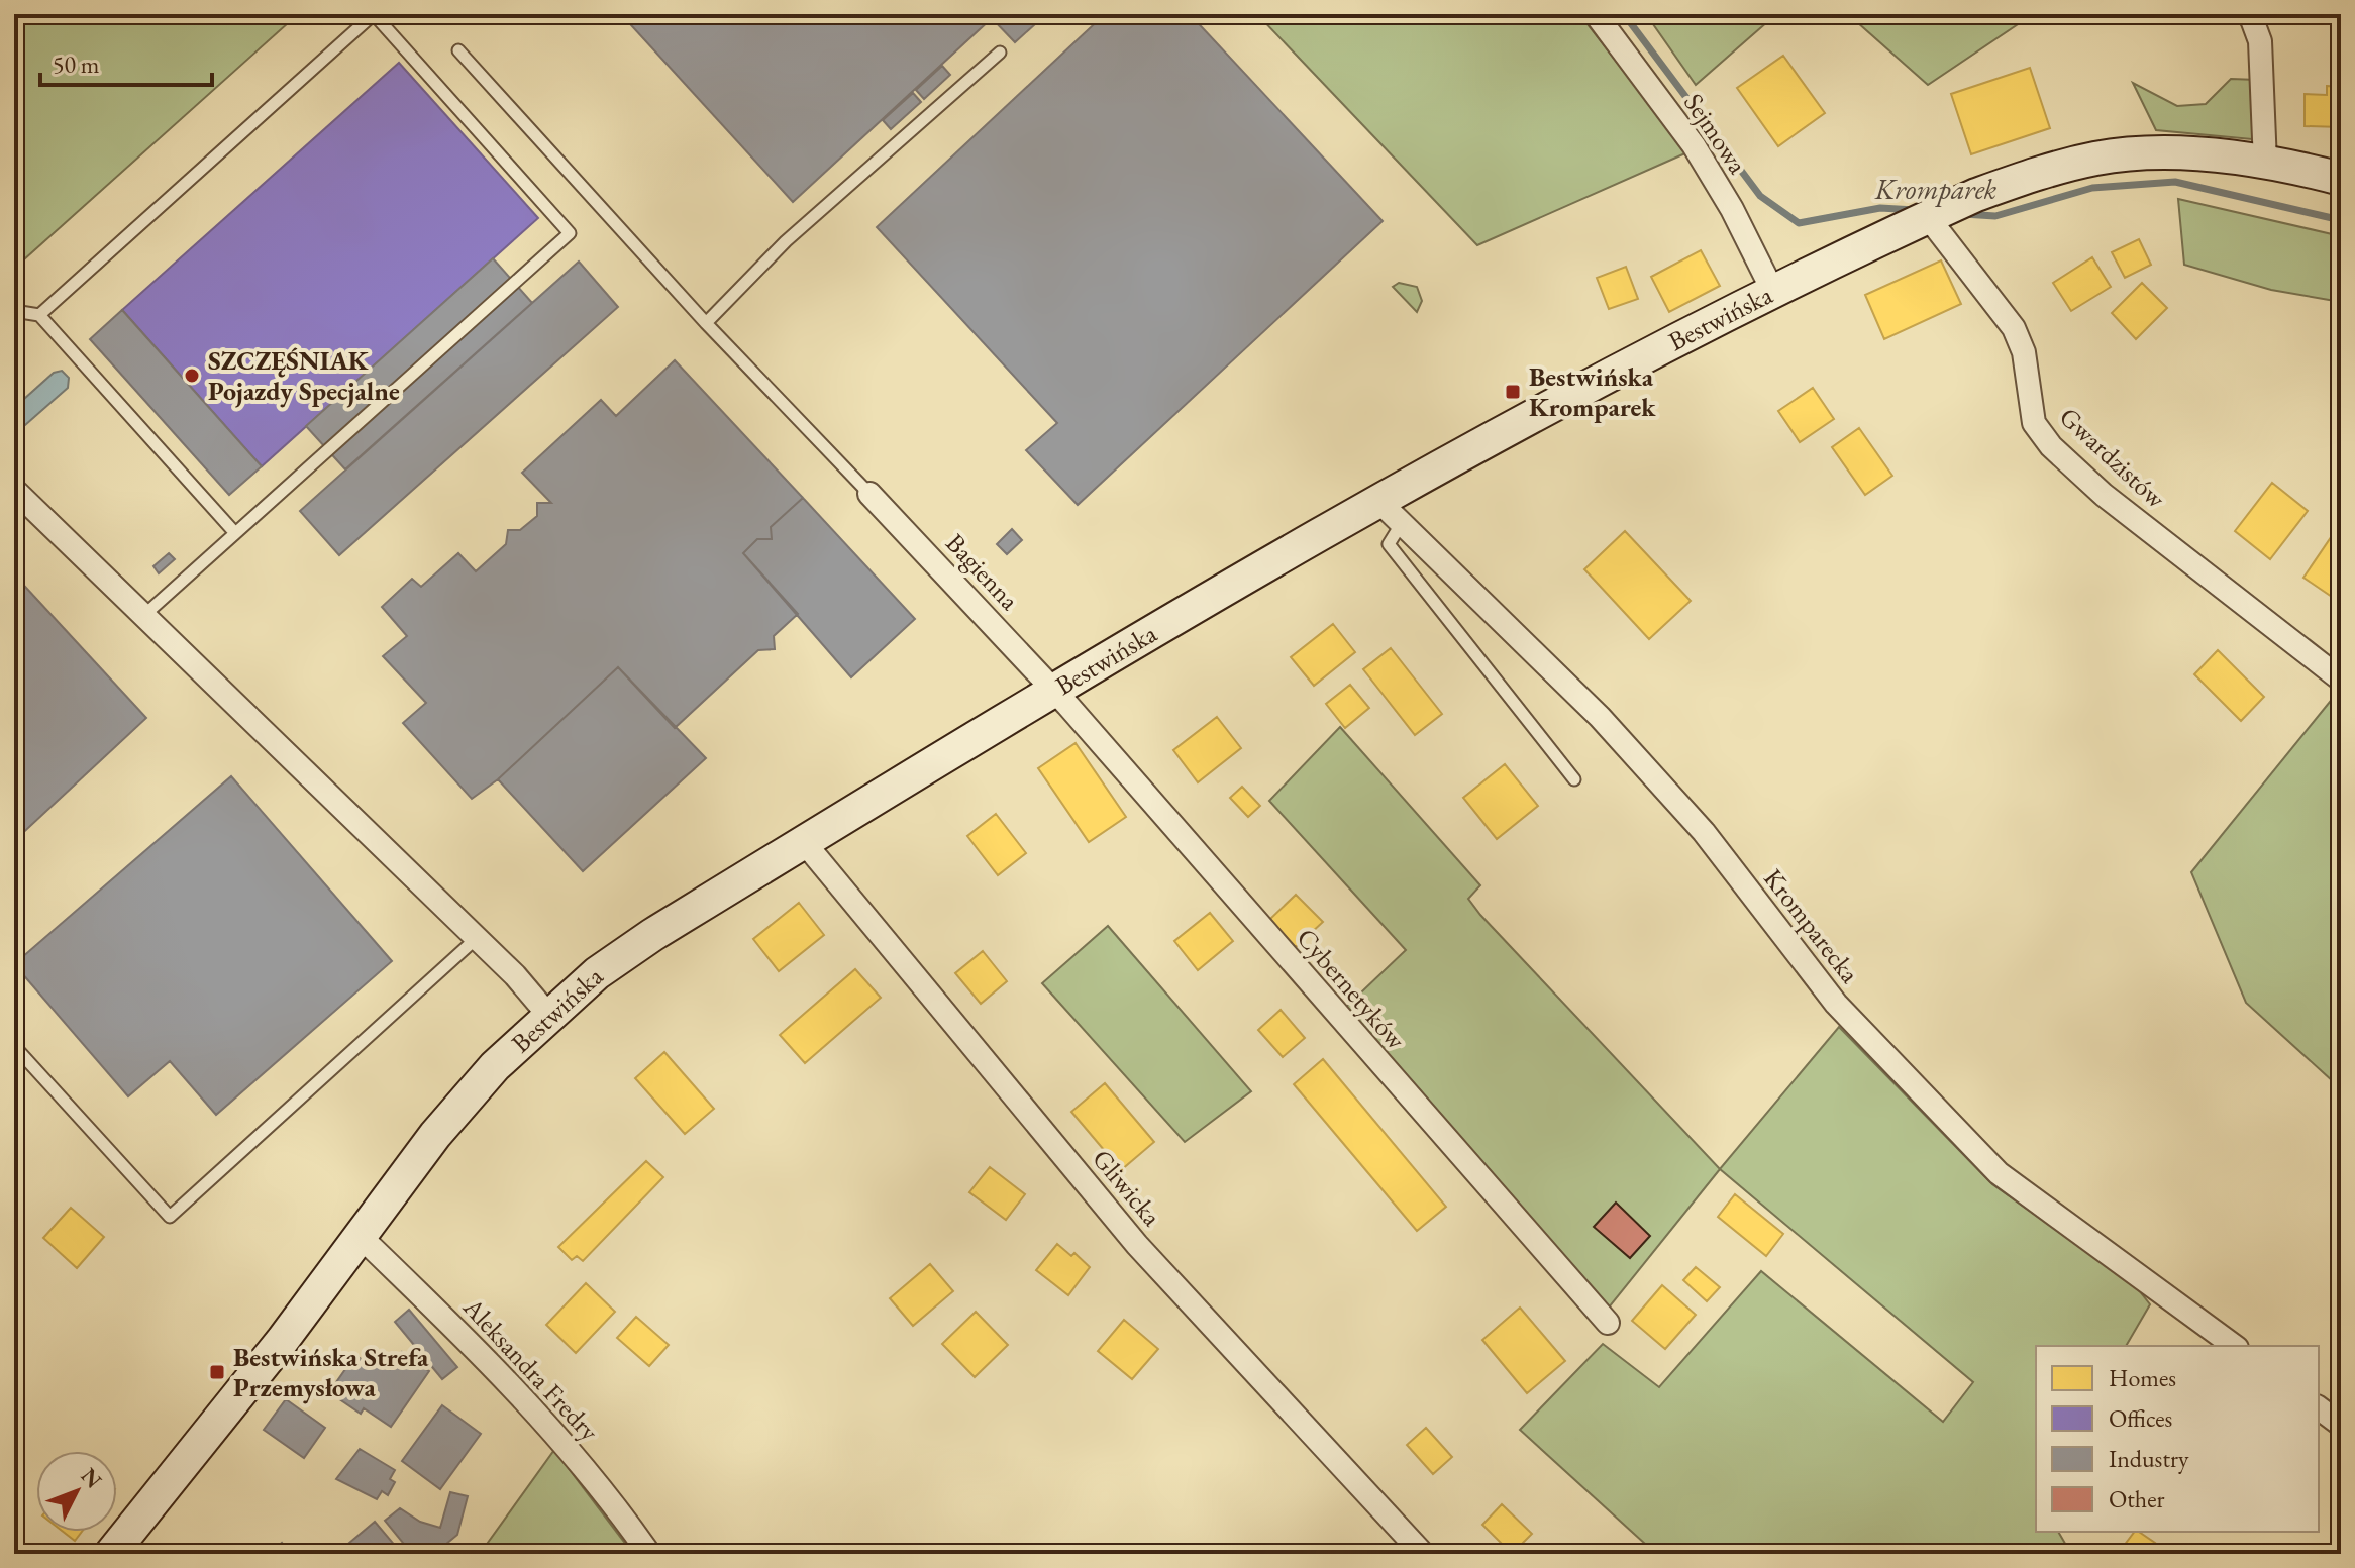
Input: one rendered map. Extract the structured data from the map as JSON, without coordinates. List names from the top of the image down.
{
  "streets": {
    "street": [
      "Sejmowa",
      "Bestwińska",
      "Gwardzistów",
      "Bagienna",
      "Kromparecka",
      "Cybernetyków",
      "Gliwicka",
      "Aleksandra Fredry"
    ]
  },
  "crossings": [
    ["Sejmowa", "Bestwińska"],
    ["Bestwińska", "Gwardzistów"],
    ["Bestwińska", "Bagienna"],
    ["Bestwińska", "Kromparecka"],
    ["Bestwińska", "Cybernetyków"],
    ["Bestwińska", "Gliwicka"],
    ["Bestwińska", "Aleksandra Fredry"],
    ["Bagienna", "Cybernetyków"]
  ],
  "water": ["Kromparek"],
  "places": {
    "other": ["SZCZĘŚNIAK Pojazdy Specjalne"],
    "transit": ["Bestwińska Kromparek", "Bestwińska Strefa Przemysłowa"]
  },
  "legend": [
    "Homes",
    "Offices",
    "Industry",
    "Other"
  ],
  "scale_bar": "50 m",
  "north": "top right"
}
